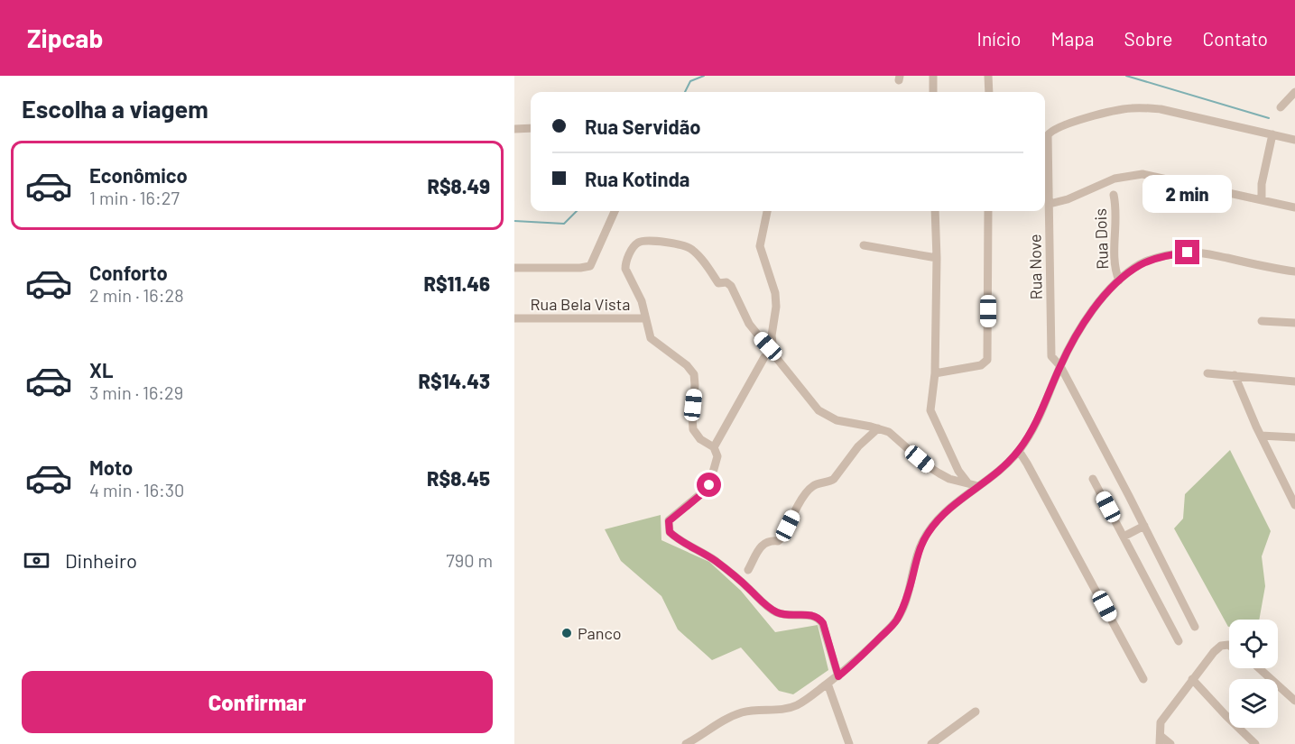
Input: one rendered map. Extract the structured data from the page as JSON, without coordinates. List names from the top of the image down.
{
  "streets": {
    "street": ["Rua Dois", "Rua Nove", "Rua Bela Vista"]
  },
  "places": ["Panco"],
  "page": {
    "header": "Zipcab",
    "nav": [
      "Início",
      "Mapa",
      "Sobre",
      "Contato"
    ],
    "heading": "Escolha a viagem",
    "banner": ["Rua Servidão", "Rua Kotinda"],
    "list": [
      {
        "name": "Econômico",
        "note": "1 min · 16:27",
        "value": "R$8.49"
      },
      {
        "name": "Conforto",
        "note": "2 min · 16:28",
        "value": "R$11.46"
      },
      {
        "name": "XL",
        "note": "3 min · 16:29",
        "value": "R$14.43"
      },
      {
        "name": "Moto",
        "note": "4 min · 16:30",
        "value": "R$8.45"
      }
    ],
    "bubble": "2 min",
    "pay": ["Dinheiro", "790 m"],
    "buttons": "Confirmar"
  }
}
